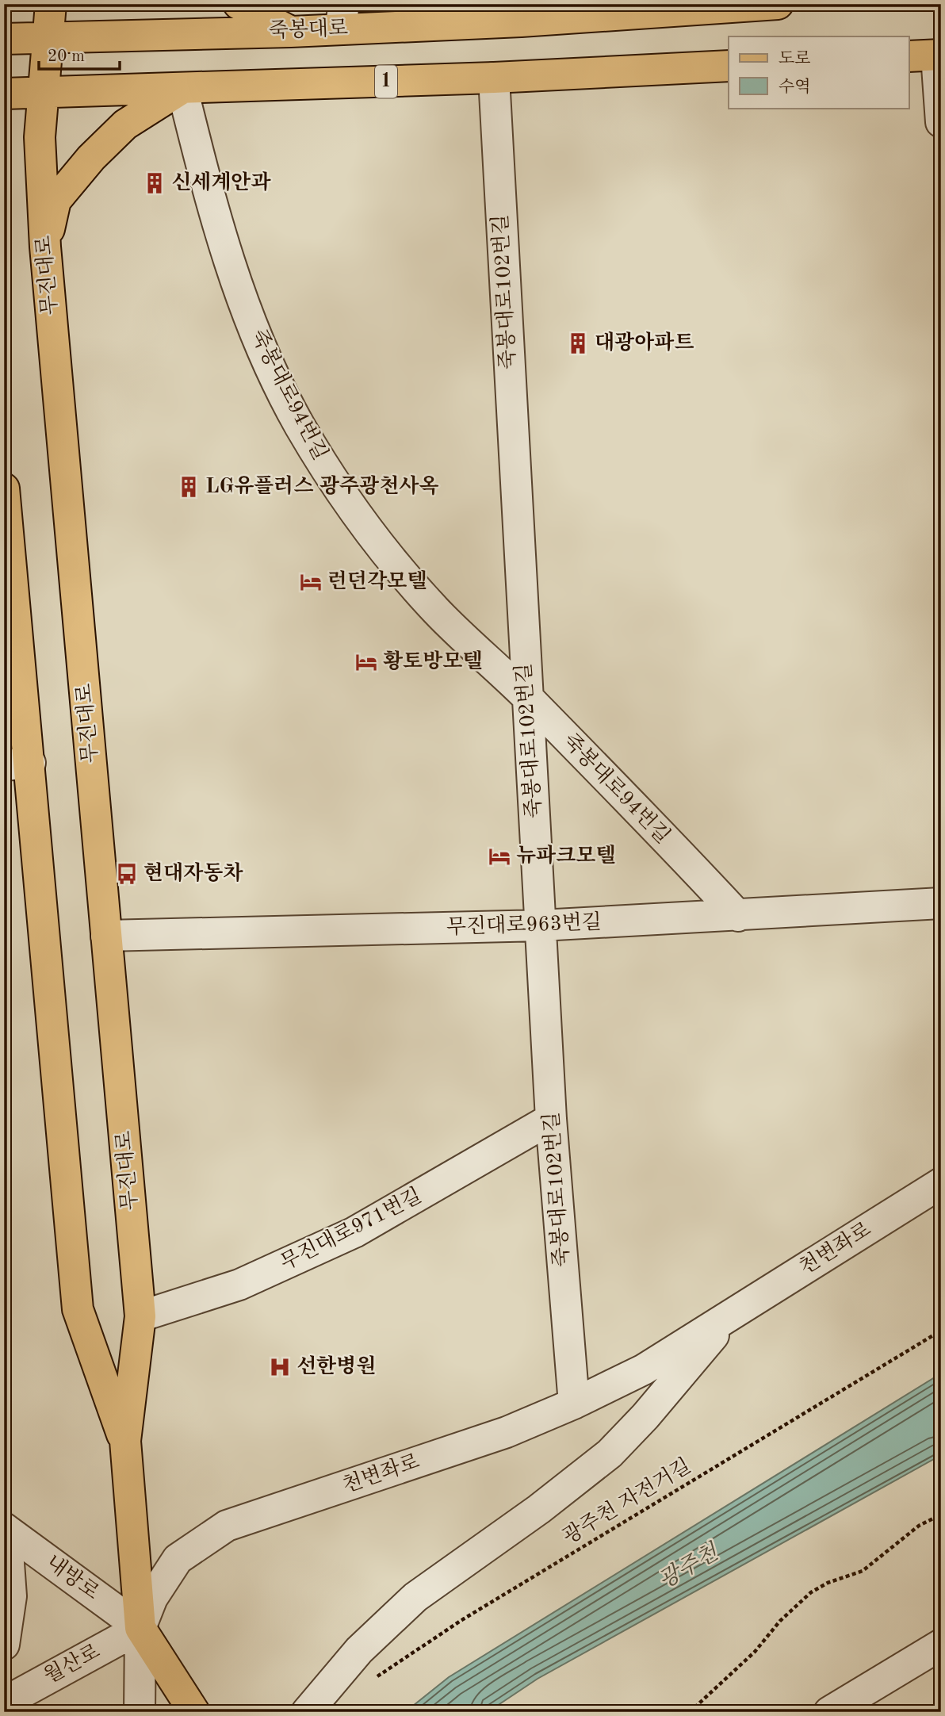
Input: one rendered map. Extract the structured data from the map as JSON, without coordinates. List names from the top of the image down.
{
  "streets": {
    "main road": ["죽봉대로", "1", "무진대로"],
    "street": [
      "죽봉대로102번길",
      "죽봉대로94번길",
      "무진대로963번길",
      "무진대로971번길",
      "천변좌로",
      "내방로",
      "월산로"
    ],
    "path": ["광주천 자전거길"]
  },
  "crossings": [
    ["죽봉대로", "무진대로"],
    ["1", "무진대로"],
    ["1", "죽봉대로102번길"],
    ["1", "죽봉대로94번길"],
    ["무진대로", "무진대로963번길"],
    ["무진대로", "무진대로971번길"],
    ["무진대로", "천변좌로"],
    ["무진대로", "내방로"],
    ["무진대로", "월산로"],
    ["죽봉대로102번길", "죽봉대로94번길"],
    ["죽봉대로102번길", "무진대로963번길"],
    ["죽봉대로102번길", "무진대로971번길"],
    ["죽봉대로102번길", "천변좌로"],
    ["죽봉대로94번길", "무진대로963번길"],
    ["천변좌로", "내방로"],
    ["천변좌로", "월산로"],
    ["내방로", "월산로"]
  ],
  "water": ["광주천"],
  "places": {
    "building": ["신세계안과", "대광아파트", "LG유플러스 광주광천사옥"],
    "hotel": ["런던각모텔", "황토방모텔", "뉴파크모텔"],
    "bus stop": ["현대자동차"],
    "hospital": ["선한병원"]
  },
  "legend": ["도로", "수역"],
  "scale_bar": "20 m"
}
